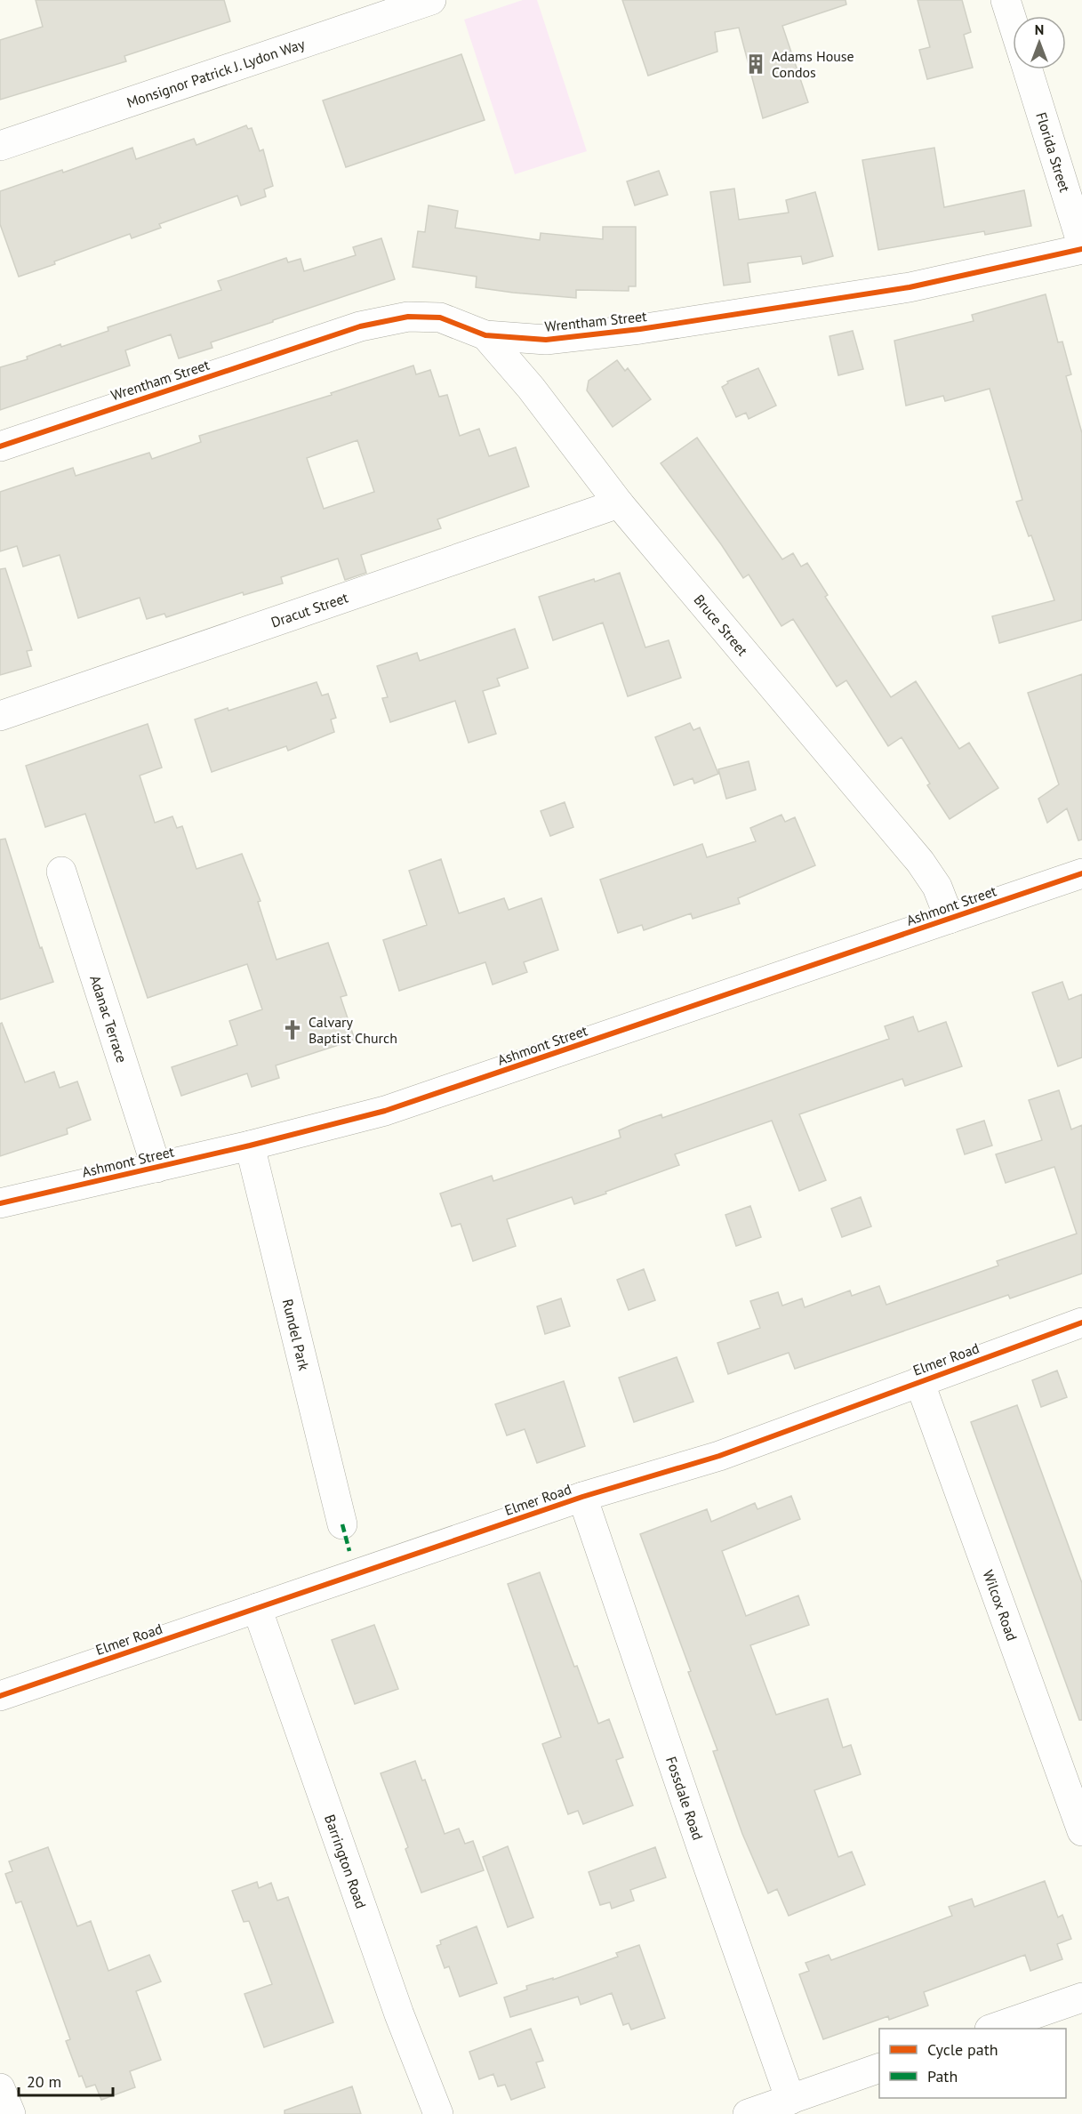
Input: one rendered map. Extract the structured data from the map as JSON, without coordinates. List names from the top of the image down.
{
  "streets": {
    "street": [
      "Monsignor Patrick J. Lydon Way",
      "Florida Street",
      "Wrentham Street",
      "Dracut Street",
      "Bruce Street",
      "Ashmont Street",
      "Adanac Terrace",
      "Rundel Park",
      "Elmer Road",
      "Wilcox Road",
      "Fossdale Road",
      "Barrington Road"
    ]
  },
  "crossings": [
    ["Wrentham Street", "Bruce Street"],
    ["Dracut Street", "Bruce Street"],
    ["Bruce Street", "Ashmont Street"],
    ["Ashmont Street", "Adanac Terrace"],
    ["Ashmont Street", "Rundel Park"],
    ["Elmer Road", "Wilcox Road"],
    ["Elmer Road", "Fossdale Road"],
    ["Elmer Road", "Barrington Road"]
  ],
  "places": {
    "building": ["Adams House Condos"],
    "church": ["Calvary Baptist Church"]
  },
  "legend": ["Cycle path", "Path"],
  "scale_bar": "20 m",
  "north": "top"
}
